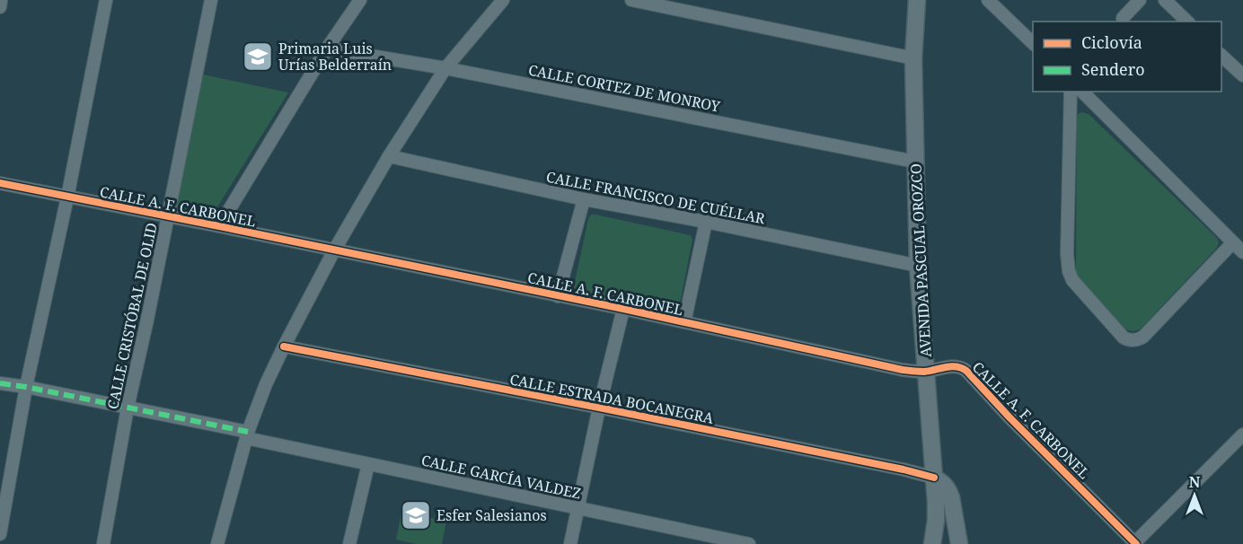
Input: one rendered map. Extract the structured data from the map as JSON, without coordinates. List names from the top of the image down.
{
  "streets": {
    "main road": ["AVENIDA PASCUAL OROZCO"],
    "street": [
      "CALLE CORTEZ DE MONROY",
      "CALLE FRANCISCO DE CUÉLLAR",
      "CALLE A. F. CARBONEL",
      "CALLE CRISTÓBAL DE OLID",
      "CALLE ESTRADA BOCANEGRA",
      "CALLE GARCÍA VALDEZ"
    ]
  },
  "crossings": [
    ["CALLE CORTEZ DE MONROY", "AVENIDA PASCUAL OROZCO"],
    ["CALLE FRANCISCO DE CUÉLLAR", "AVENIDA PASCUAL OROZCO"],
    ["CALLE A. F. CARBONEL", "AVENIDA PASCUAL OROZCO"],
    ["CALLE A. F. CARBONEL", "CALLE CRISTÓBAL DE OLID"],
    ["AVENIDA PASCUAL OROZCO", "CALLE ESTRADA BOCANEGRA"],
    ["CALLE CRISTÓBAL DE OLID", "CALLE GARCÍA VALDEZ"]
  ],
  "places": {
    "school or university": ["Primaria Luis Urías Belderraín", "Esfer Salesianos"]
  },
  "legend": ["Ciclovía", "Sendero"],
  "north": "top"
}
